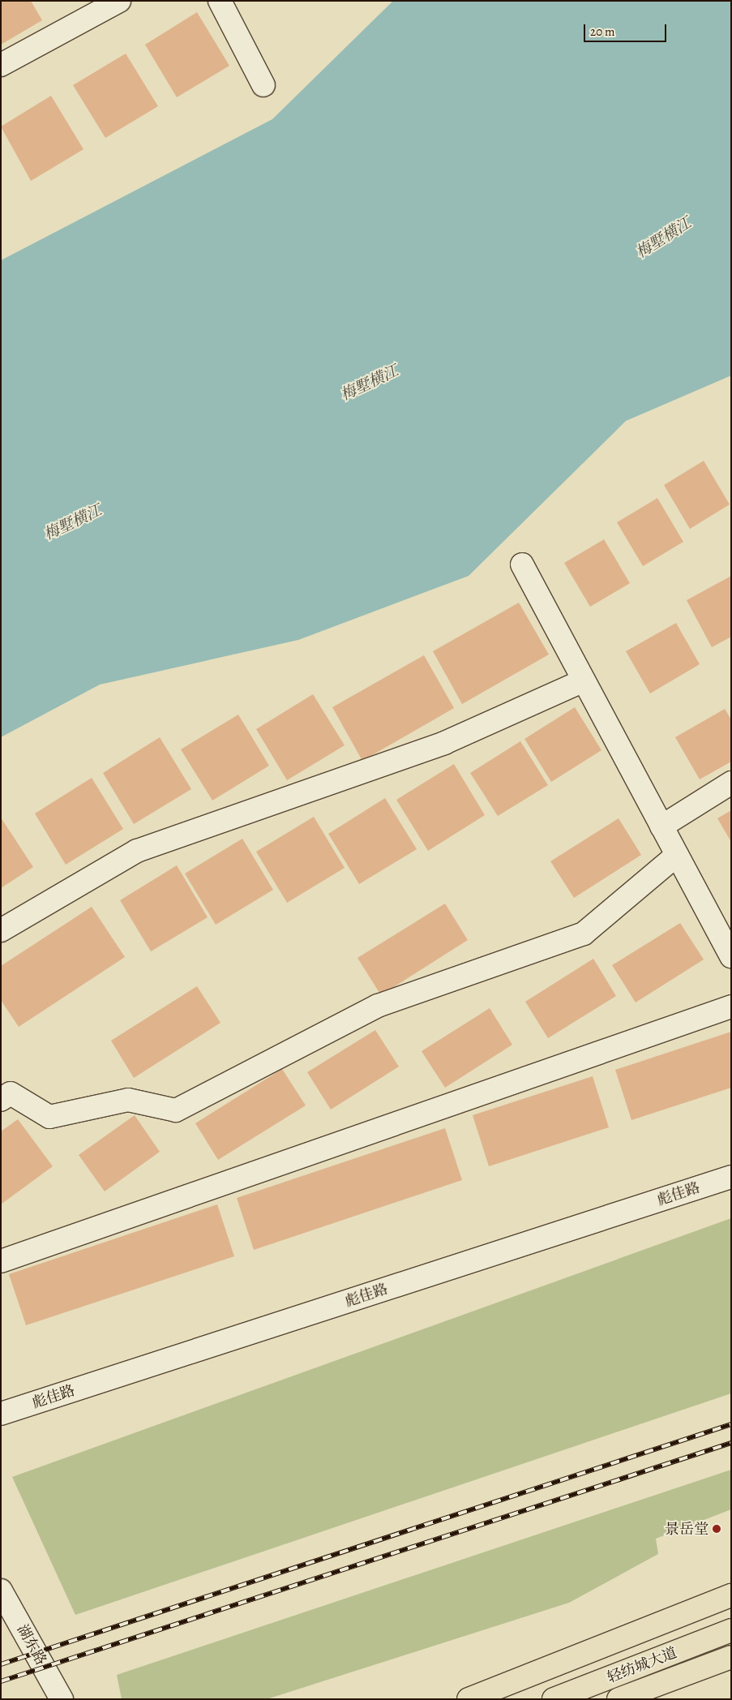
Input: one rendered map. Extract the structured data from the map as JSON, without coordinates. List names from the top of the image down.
{
  "streets": {
    "main road": ["轻纺城大道"],
    "street": ["彪佳路", "湖东路"]
  },
  "water": ["梅墅横江"],
  "places": ["景岳堂"],
  "scale_bar": "20 m"
}
